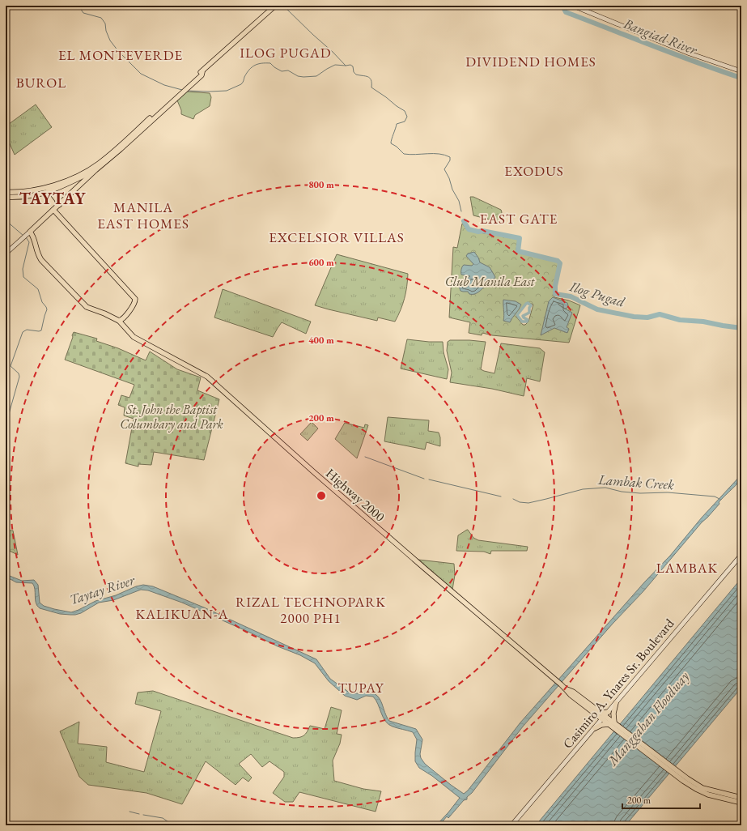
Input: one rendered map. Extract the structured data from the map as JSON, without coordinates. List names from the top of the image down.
{
  "streets": {
    "main road": ["Highway 2000", "Casimiro A. Ynares Sr. Boulevard"]
  },
  "crossings": [
    ["Highway 2000", "Casimiro A. Ynares Sr. Boulevard"]
  ],
  "districts": [
    "ILOG PUGAD",
    "EL MONTEVERDE",
    "DIVIDEND HOMES",
    "BUROL",
    "EXODUS",
    "TAYTAY",
    "MANILA EAST HOMES",
    "EAST GATE",
    "EXCELSIOR VILLAS",
    "LAMBAK",
    "RIZAL TECHNOPARK 2000 PH1",
    "KALIKUAN-A",
    "TUPAY"
  ],
  "water": [
    "Bangiad River",
    "Ilog Pugad",
    "Lambak Creek",
    "Taytay River",
    "Manggahan Floodway"
  ],
  "parks": ["Club Manila East", "St. John the Baptist Columbary and Park"],
  "scale_bar": "200 m",
  "rings": [
    "800 m",
    "600 m",
    "400 m",
    "200 m"
  ]
}
